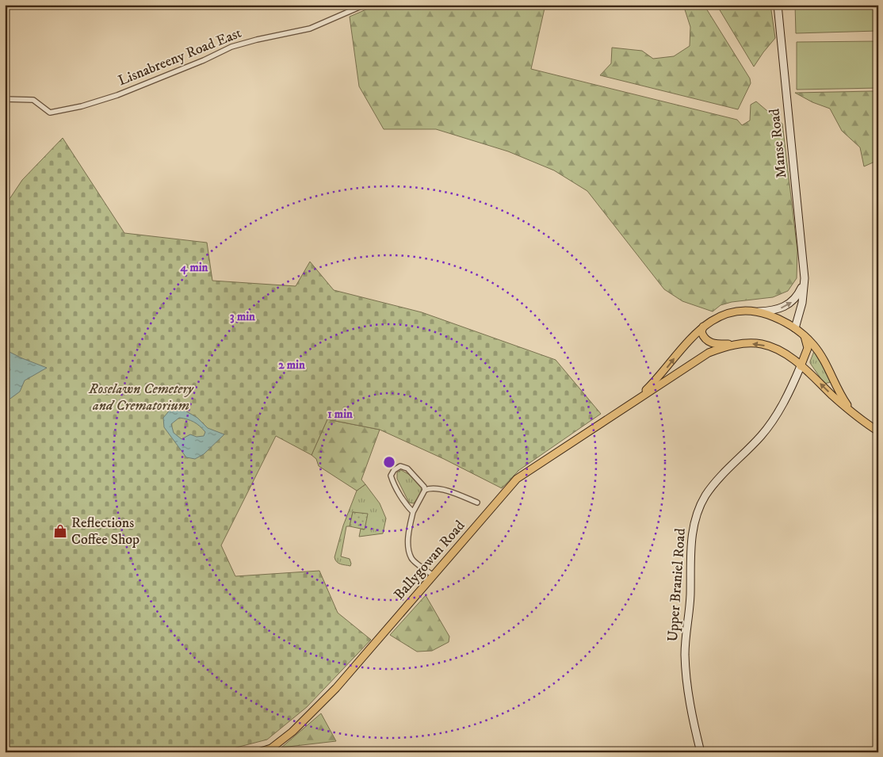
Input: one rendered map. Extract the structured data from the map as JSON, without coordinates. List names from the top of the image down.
{
  "streets": {
    "main road": ["Ballygowan Road"],
    "street": ["Lisnabreeny Road East", "Manse Road", "Upper Braniel Road"]
  },
  "crossings": [
    ["Manse Road", "Ballygowan Road"],
    ["Ballygowan Road", "Upper Braniel Road"]
  ],
  "parks": ["Roselawn Cemetery and Crematorium"],
  "places": {
    "shop": ["Reflections Coffee Shop"]
  },
  "rings": [
    "4 min",
    "3 min",
    "2 min",
    "1 min"
  ]
}
